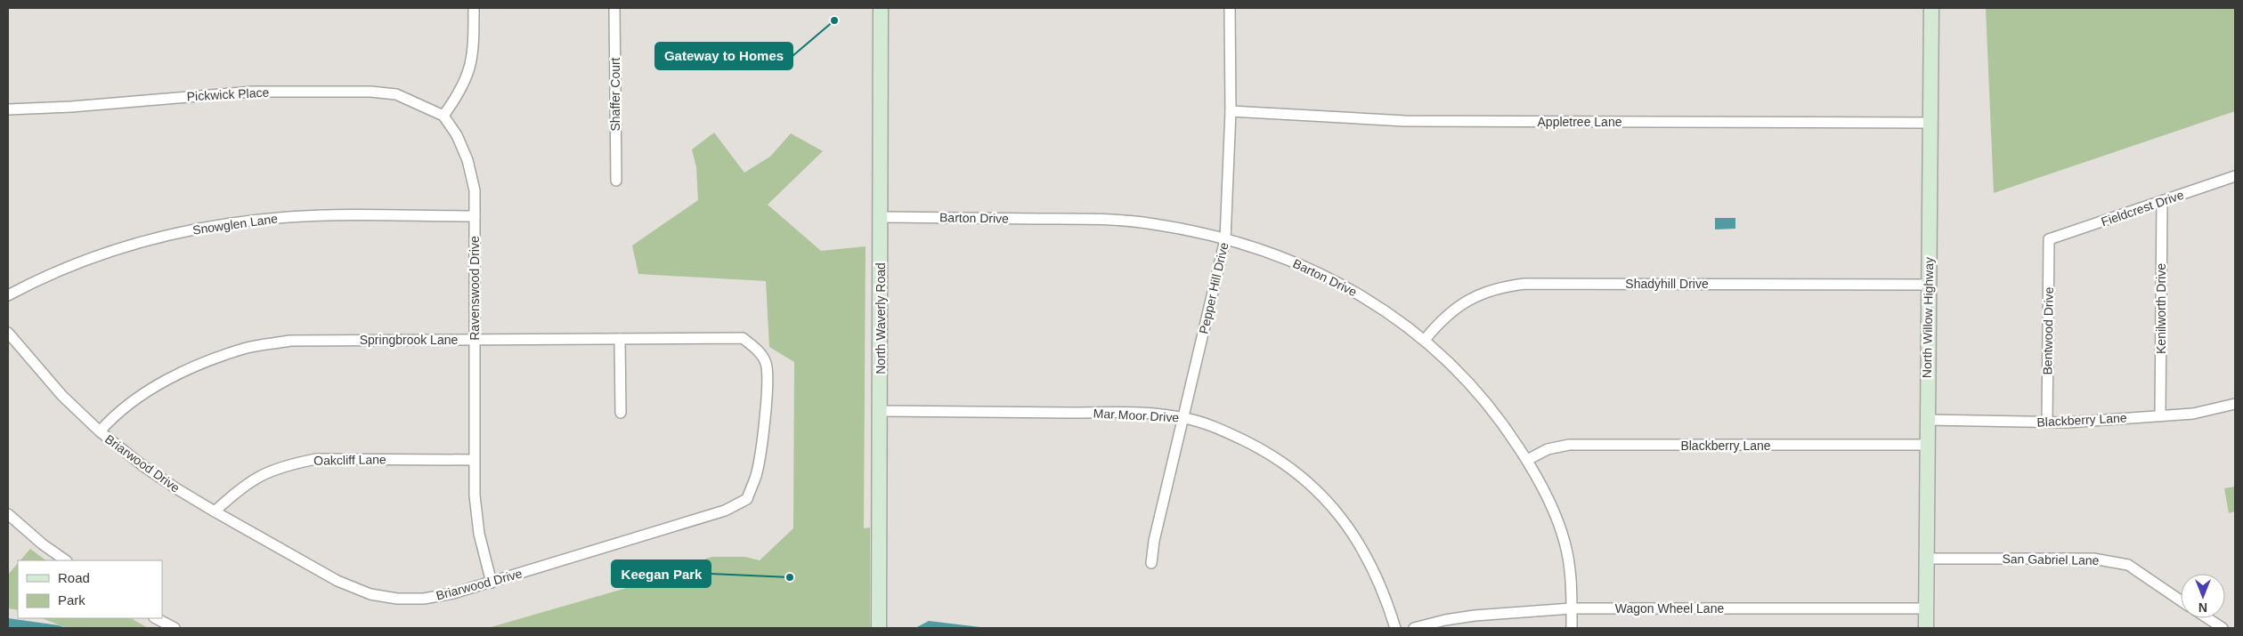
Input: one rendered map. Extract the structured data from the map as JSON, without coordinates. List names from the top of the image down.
{
  "streets": {
    "street": [
      "Pickwick Place",
      "Shaffer Court",
      "Appletree Lane",
      "Fieldcrest Drive",
      "Barton Drive",
      "Snowglen Lane",
      "Shadyhill Drive",
      "Ravenswood Drive",
      "Pepper Hill Drive",
      "Kenilworth Drive",
      "North Willow Highway",
      "North Waverly Road",
      "Bentwood Drive",
      "Springbrook Lane",
      "Mar Moor Drive",
      "Blackberry Lane",
      "Oakcliff Lane",
      "Briarwood Drive",
      "San Gabriel Lane",
      "Wagon Wheel Lane"
    ]
  },
  "crossings": [
    ["Pickwick Place", "Ravenswood Drive"],
    ["Appletree Lane", "Pepper Hill Drive"],
    ["Appletree Lane", "North Willow Highway"],
    ["Fieldcrest Drive", "Kenilworth Drive"],
    ["Fieldcrest Drive", "Bentwood Drive"],
    ["Barton Drive", "Shadyhill Drive"],
    ["Barton Drive", "Pepper Hill Drive"],
    ["Barton Drive", "North Waverly Road"],
    ["Barton Drive", "Blackberry Lane"],
    ["Barton Drive", "Wagon Wheel Lane"],
    ["Snowglen Lane", "Ravenswood Drive"],
    ["Shadyhill Drive", "North Willow Highway"],
    ["Ravenswood Drive", "Springbrook Lane"],
    ["Ravenswood Drive", "Oakcliff Lane"],
    ["Ravenswood Drive", "Briarwood Drive"],
    ["Pepper Hill Drive", "Mar Moor Drive"],
    ["Kenilworth Drive", "Blackberry Lane"],
    ["North Willow Highway", "Blackberry Lane"],
    ["North Willow Highway", "San Gabriel Lane"],
    ["North Willow Highway", "Wagon Wheel Lane"],
    ["North Waverly Road", "Mar Moor Drive"],
    ["Bentwood Drive", "Blackberry Lane"],
    ["Springbrook Lane", "Briarwood Drive"],
    ["Oakcliff Lane", "Briarwood Drive"]
  ],
  "places": ["Gateway to Homes", "Keegan Park"],
  "legend": ["Road", "Park"],
  "north": "bottom"
}
